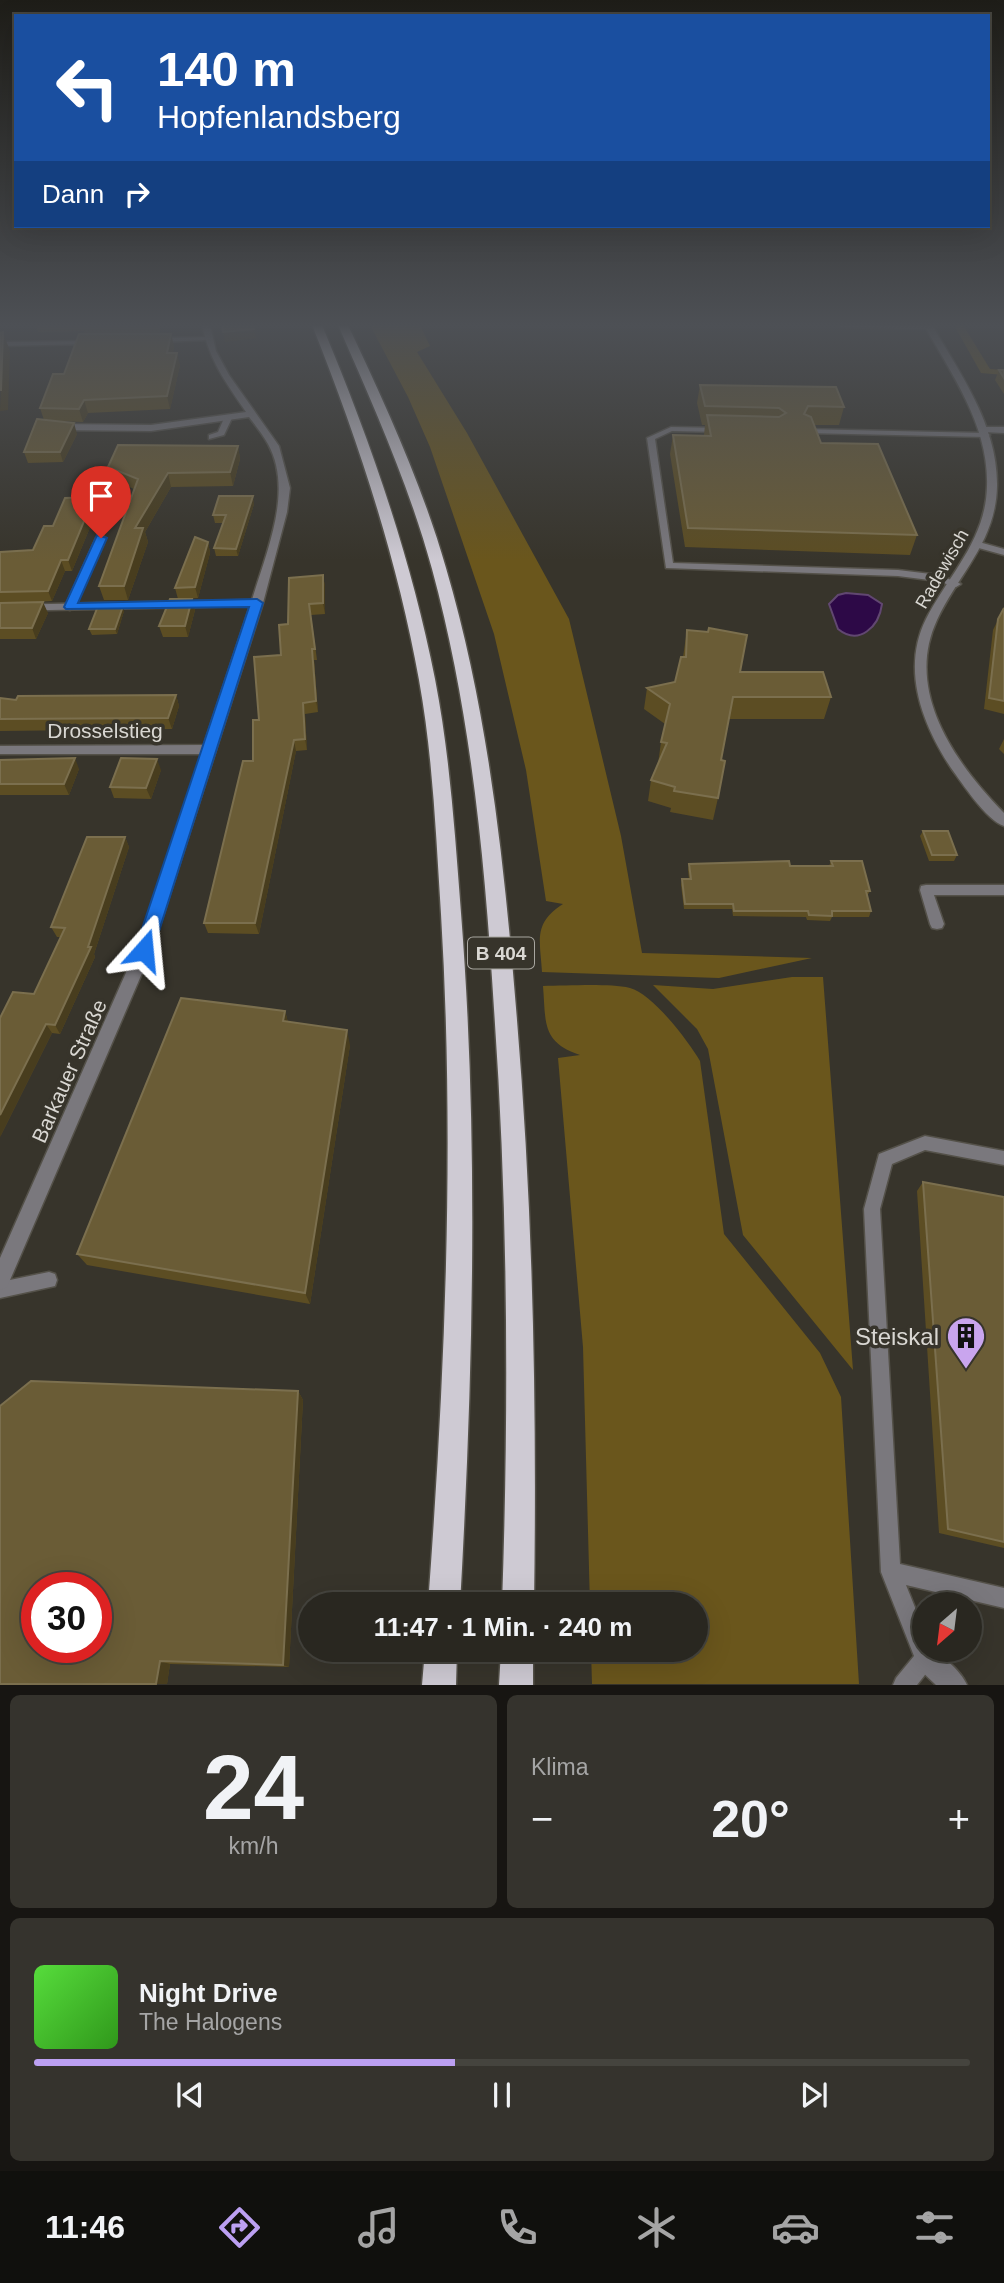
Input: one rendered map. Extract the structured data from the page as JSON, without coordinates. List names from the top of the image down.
{
  "streets": {
    "highway": ["B 404"],
    "street": ["Radewisch", "Drosselstieg", "Barkauer Straße"]
  },
  "crossings": [
    ["Drosselstieg", "Barkauer Straße"]
  ],
  "places": {
    "building": ["Steiskal"]
  },
  "north": "bottom left",
  "page": {
    "turn": ["140 m", "Hopfenlandsberg"],
    "then": "Dann",
    "limit": "30",
    "trip": "11:47 · 1 Min. · 240 m",
    "tile": [
      ["24", "km/h"],
      "Klima"
    ],
    "heat": ["−", "20°", "+"],
    "song": ["Night Drive", "The Halogens"],
    "tabs": "11:46"
  }
}
